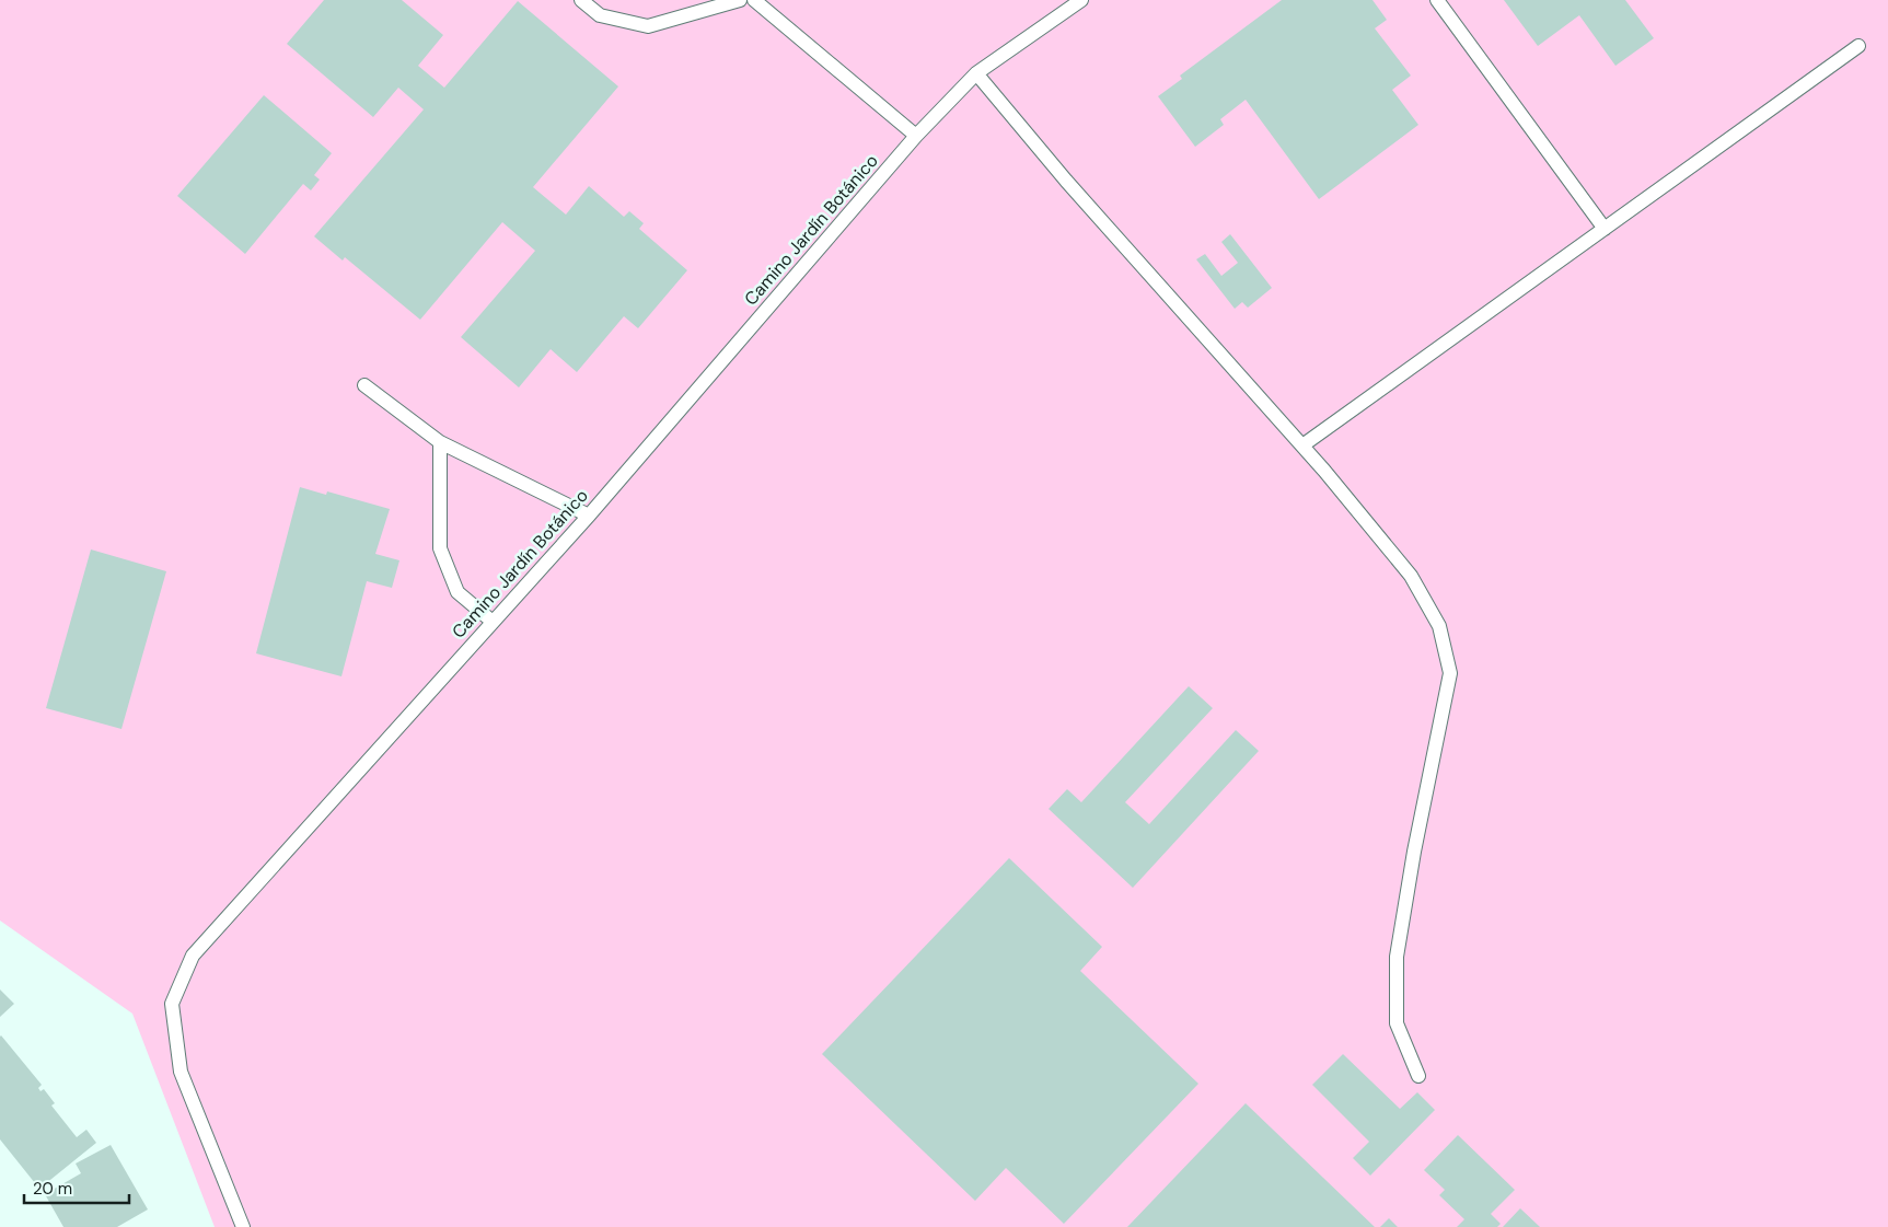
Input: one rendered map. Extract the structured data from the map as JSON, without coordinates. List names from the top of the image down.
{
  "streets": {
    "lane": ["Camino Jardín Botánico"]
  },
  "scale_bar": "20 m"
}
